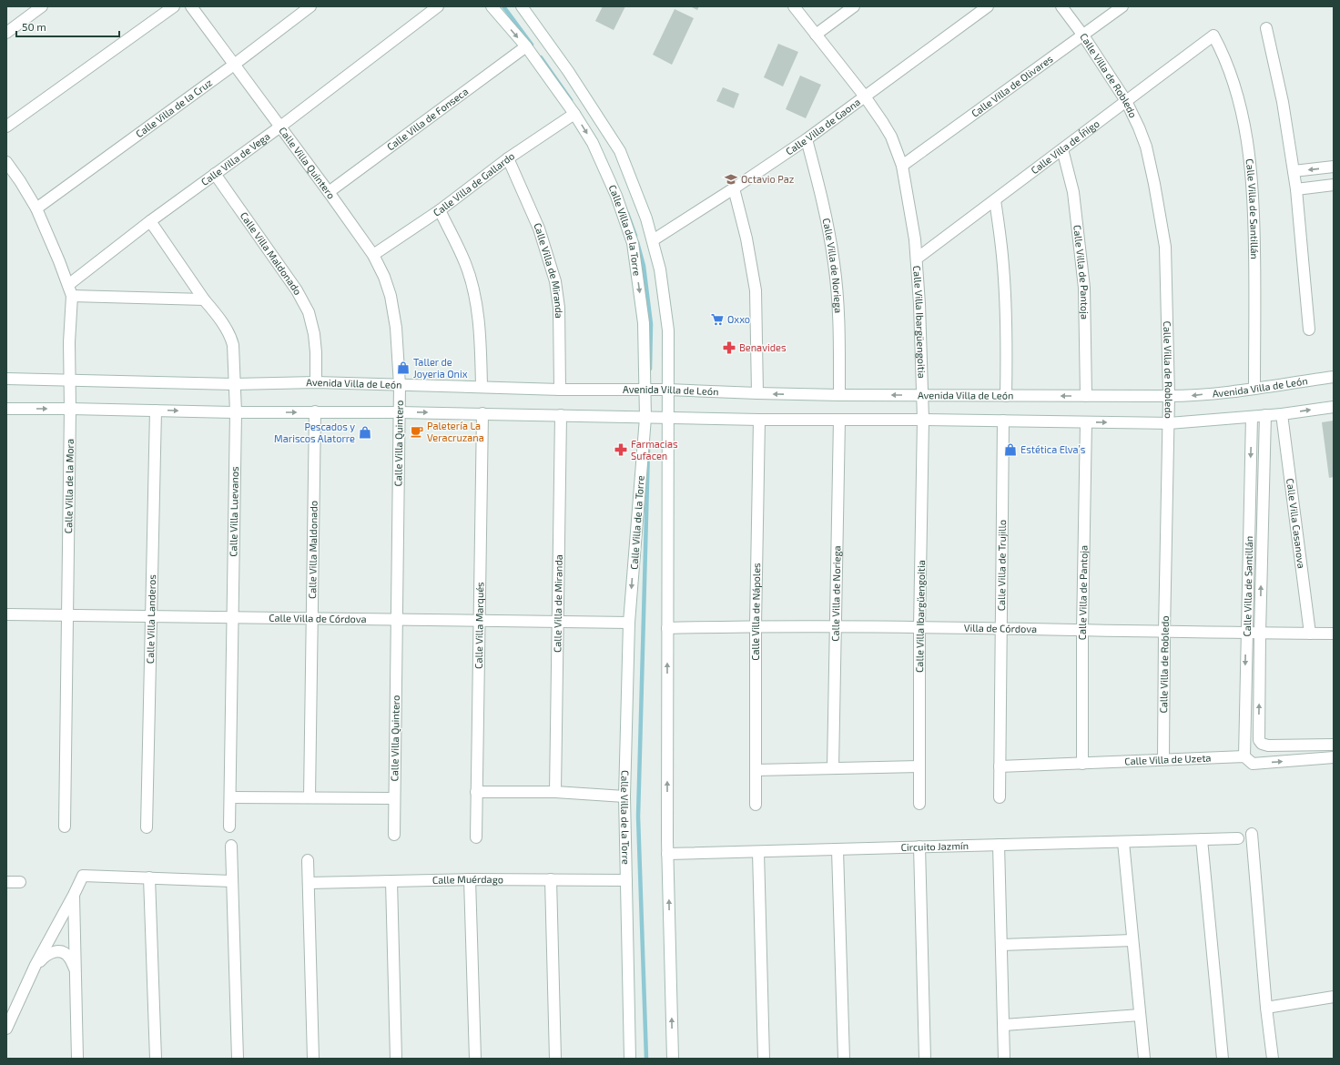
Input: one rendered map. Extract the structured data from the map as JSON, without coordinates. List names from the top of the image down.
{
  "streets": {
    "street": [
      "Calle Villa de Robledo",
      "Calle Villa de Olivares",
      "Calle Villa de la Cruz",
      "Calle Villa de Fonseca",
      "Calle Villa de Gaona",
      "Calle Villa de Íñigo",
      "Calle Villa de Vega",
      "Calle Villa Quintero",
      "Calle Villa de Gallardo",
      "Calle Villa de Santillán",
      "Calle Villa de la Torre",
      "Calle Villa Maldonado",
      "Calle Villa de Noriega",
      "Calle Villa de Miranda",
      "Calle Villa de Pantoja",
      "Calle Villa Ibargüengoitia",
      "Avenida Villa de León",
      "Calle Villa de la Mora",
      "Calle Villa Luevanos",
      "Calle Villa Casanova",
      "Calle Villa de Trujillo",
      "Calle Villa de Nápoles",
      "Calle Villa de Córdova",
      "Calle Villa Landeros",
      "Calle Villa Marqués",
      "Villa de Córdova",
      "Calle Villa de Uzeta",
      "Circuito Jazmín",
      "Calle Muérdago"
    ]
  },
  "crossings": [
    ["Calle Villa de Robledo", "Calle Villa de Olivares"],
    ["Calle Villa de Robledo", "Calle Villa de Íñigo"],
    ["Calle Villa de Robledo", "Avenida Villa de León"],
    ["Calle Villa de Robledo", "Villa de Córdova"],
    ["Calle Villa de Robledo", "Calle Villa de Uzeta"],
    ["Calle Villa de Olivares", "Calle Villa Ibargüengoitia"],
    ["Calle Villa de la Cruz", "Calle Villa Quintero"],
    ["Calle Villa de la Cruz", "Calle Villa de la Mora"],
    ["Calle Villa de Fonseca", "Calle Villa Quintero"],
    ["Calle Villa de Fonseca", "Calle Villa de la Torre"],
    ["Calle Villa de Gaona", "Calle Villa de Noriega"],
    ["Calle Villa de Gaona", "Calle Villa Ibargüengoitia"],
    ["Calle Villa de Íñigo", "Calle Villa de Santillán"],
    ["Calle Villa de Íñigo", "Calle Villa de Pantoja"],
    ["Calle Villa de Íñigo", "Calle Villa Ibargüengoitia"],
    ["Calle Villa de Vega", "Calle Villa Quintero"],
    ["Calle Villa de Vega", "Calle Villa Maldonado"],
    ["Calle Villa de Vega", "Calle Villa de la Mora"],
    ["Calle Villa de Vega", "Calle Villa Luevanos"],
    ["Calle Villa Quintero", "Calle Villa de Gallardo"],
    ["Calle Villa Quintero", "Avenida Villa de León"],
    ["Calle Villa Quintero", "Calle Villa de Córdova"],
    ["Calle Villa de Gallardo", "Calle Villa de la Torre"],
    ["Calle Villa de Gallardo", "Calle Villa de Miranda"],
    ["Calle Villa de Santillán", "Avenida Villa de León"],
    ["Calle Villa de Santillán", "Villa de Córdova"],
    ["Calle Villa de Santillán", "Calle Villa de Uzeta"],
    ["Calle Villa de la Torre", "Avenida Villa de León"],
    ["Calle Villa de la Torre", "Calle Villa de Córdova"],
    ["Calle Villa de la Torre", "Calle Muérdago"],
    ["Calle Villa Maldonado", "Avenida Villa de León"],
    ["Calle Villa Maldonado", "Calle Villa de Córdova"],
    ["Calle Villa de Noriega", "Avenida Villa de León"],
    ["Calle Villa de Noriega", "Villa de Córdova"],
    ["Calle Villa de Miranda", "Avenida Villa de León"],
    ["Calle Villa de Miranda", "Calle Villa de Córdova"],
    ["Calle Villa de Pantoja", "Avenida Villa de León"],
    ["Calle Villa de Pantoja", "Villa de Córdova"],
    ["Calle Villa de Pantoja", "Calle Villa de Uzeta"],
    ["Calle Villa Ibargüengoitia", "Avenida Villa de León"],
    ["Calle Villa Ibargüengoitia", "Villa de Córdova"],
    ["Avenida Villa de León", "Calle Villa de la Mora"],
    ["Avenida Villa de León", "Calle Villa Luevanos"],
    ["Calle Villa de la Mora", "Calle Villa de Córdova"],
    ["Calle Villa Luevanos", "Calle Villa de Córdova"],
    ["Calle Villa Casanova", "Villa de Córdova"],
    ["Calle Villa de Trujillo", "Villa de Córdova"],
    ["Calle Villa de Trujillo", "Calle Villa de Uzeta"],
    ["Calle Villa de Nápoles", "Villa de Córdova"],
    ["Calle Villa de Córdova", "Calle Villa Landeros"],
    ["Calle Villa de Córdova", "Calle Villa Marqués"]
  ],
  "places": {
    "school or university": ["Octavio Paz"],
    "supermarket": ["Oxxo"],
    "pharmacy": ["Benavides", "Farmacias Sufacen"],
    "shop": ["Taller de Joyeria Onix", "Pescados y Mariscos Alatorre", "Estética Elva’s"],
    "cafe": ["Paletería La Veracruzana"]
  },
  "scale_bar": "50 m"
}
